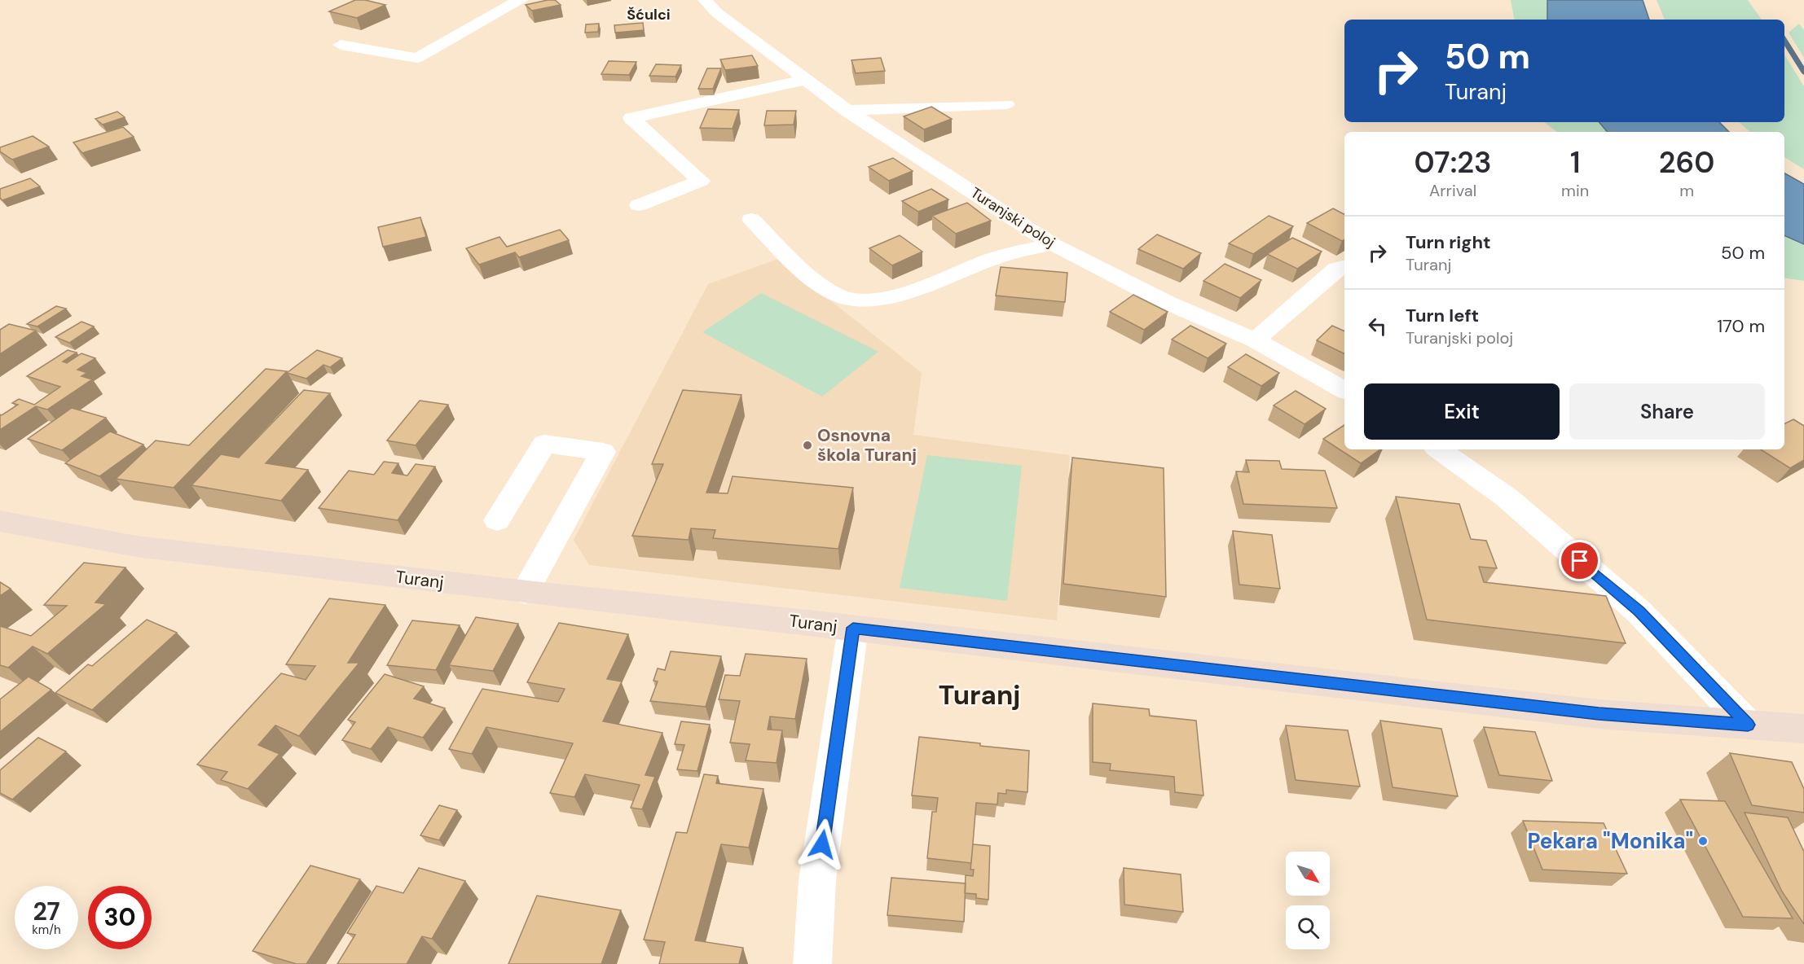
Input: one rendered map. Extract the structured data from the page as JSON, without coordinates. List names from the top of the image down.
{
  "streets": {
    "main road": ["Turanj"],
    "street": ["Turanjski poloj"]
  },
  "districts": ["Šćulci", "Turanj"],
  "places": ["Osnovna škola Turanj", "Pekara \"Monika\""],
  "north": "bottom right",
  "page": {
    "turn": ["50 m", "Turanj"],
    "eta": [
      "07:23",
      "Arrival",
      "1",
      "min",
      "260",
      "m"
    ],
    "list": [
      {
        "name": "Turn right",
        "note": "Turanj",
        "value": "50 m"
      },
      {
        "name": "Turn left",
        "note": "Turanjski poloj",
        "value": "170 m"
      }
    ],
    "buttons": ["Exit", "Share"],
    "speed": "27 km/h",
    "limit": "30"
  }
}
